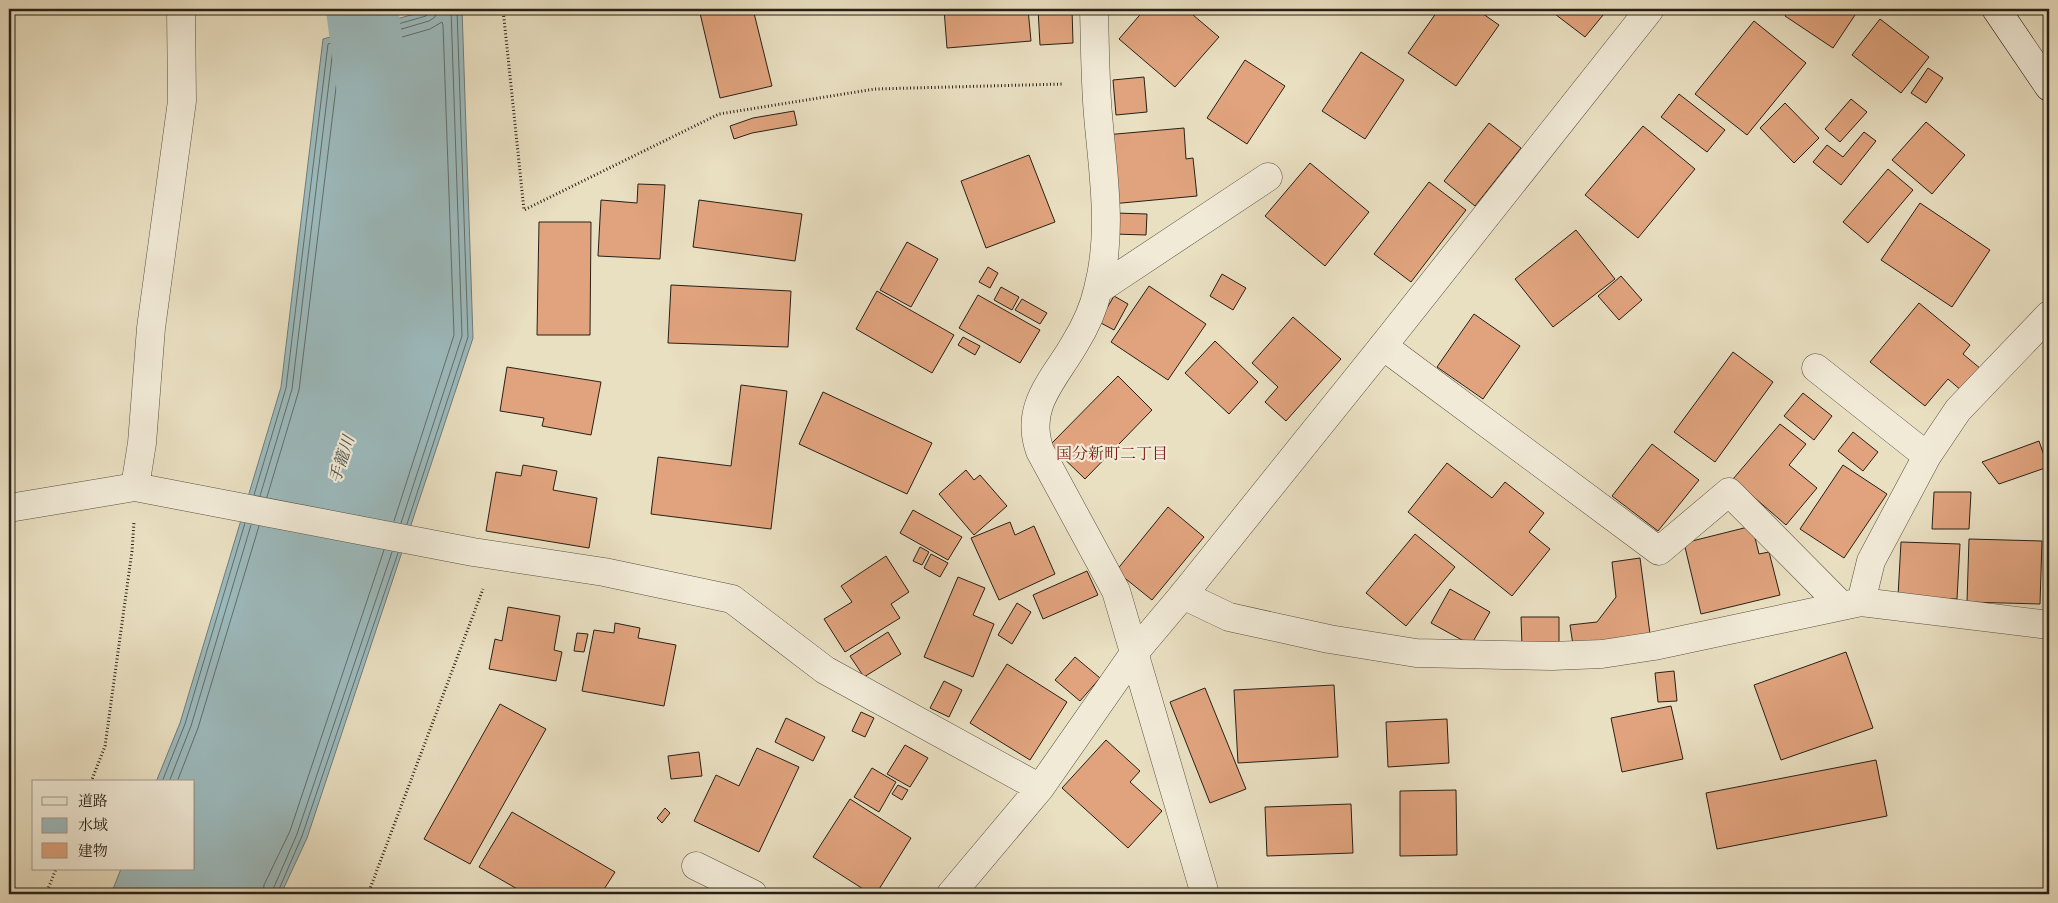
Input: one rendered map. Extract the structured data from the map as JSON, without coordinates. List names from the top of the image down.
{
  "districts": ["国分新町二丁目"],
  "water": ["手籠川"],
  "legend": ["道路", "水域", "建物"]
}
